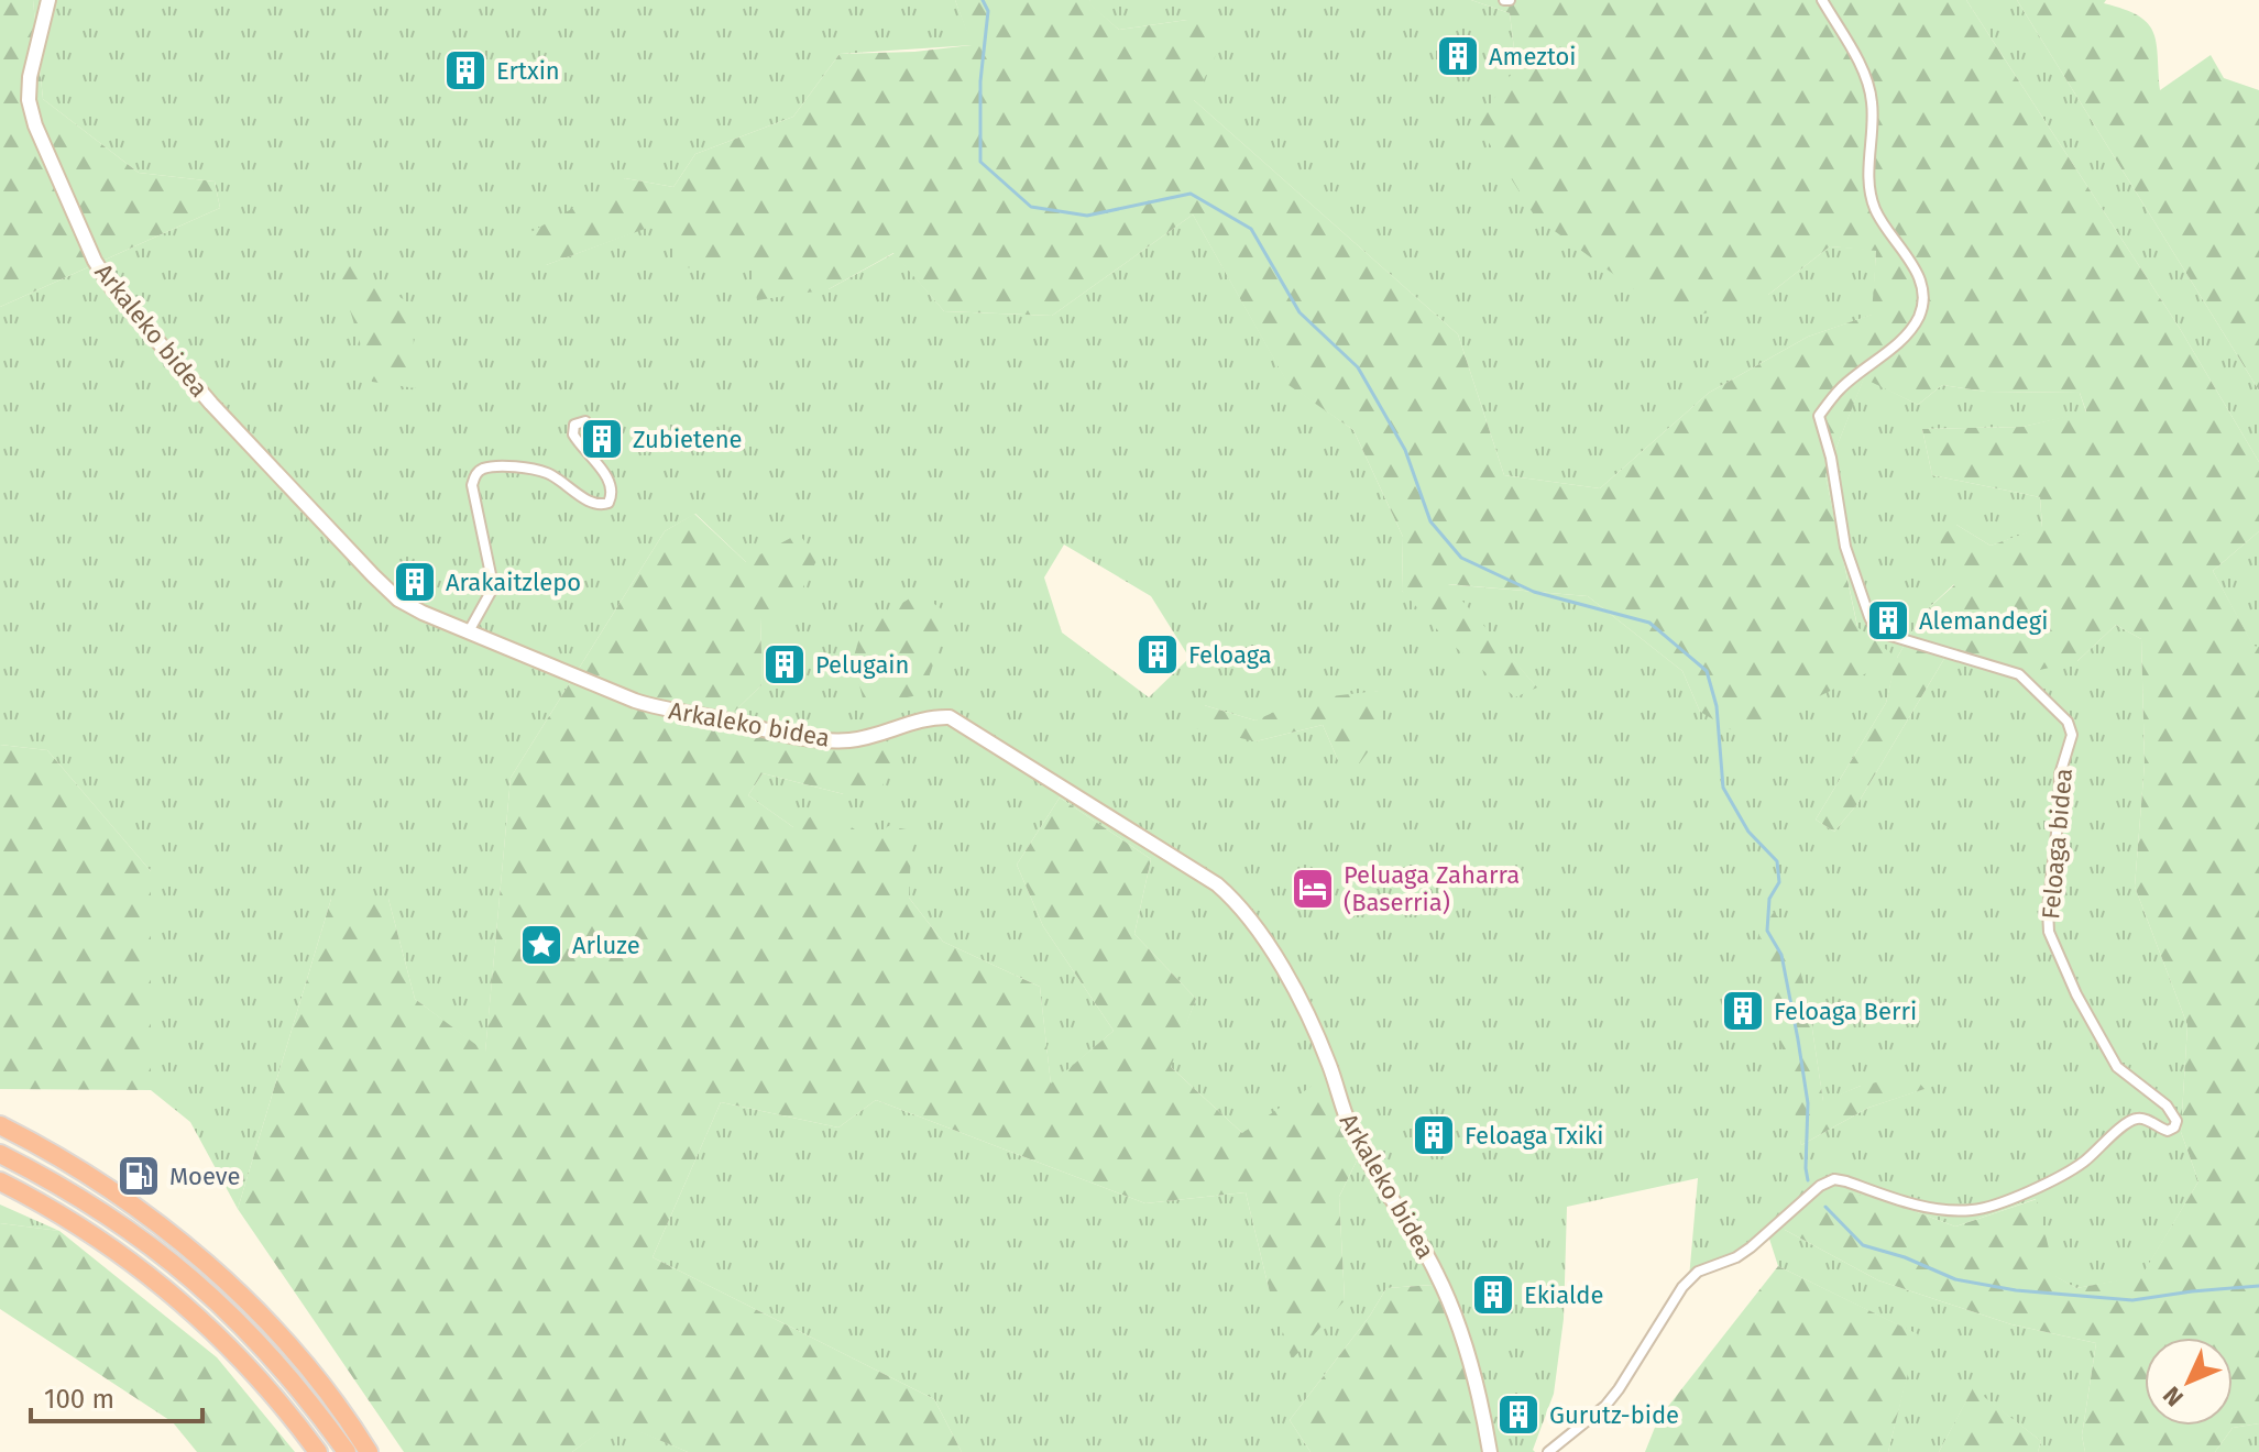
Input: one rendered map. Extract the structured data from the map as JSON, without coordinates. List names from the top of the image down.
{
  "streets": {
    "street": ["Arkaleko bidea", "Feloaga bidea"]
  },
  "places": {
    "building": [
      "Ameztoi",
      "Ertxin",
      "Zubietene",
      "Arakaitzlepo",
      "Alemandegi",
      "Feloaga",
      "Pelugain",
      "Feloaga Berri",
      "Feloaga Txiki",
      "Ekialde",
      "Gurutz-bide"
    ],
    "hotel": ["Peluaga Zaharra (Baserria)"],
    "place": ["Arluze"],
    "fuel station": ["Moeve"]
  },
  "scale_bar": "100 m",
  "north": "bottom left"
}
